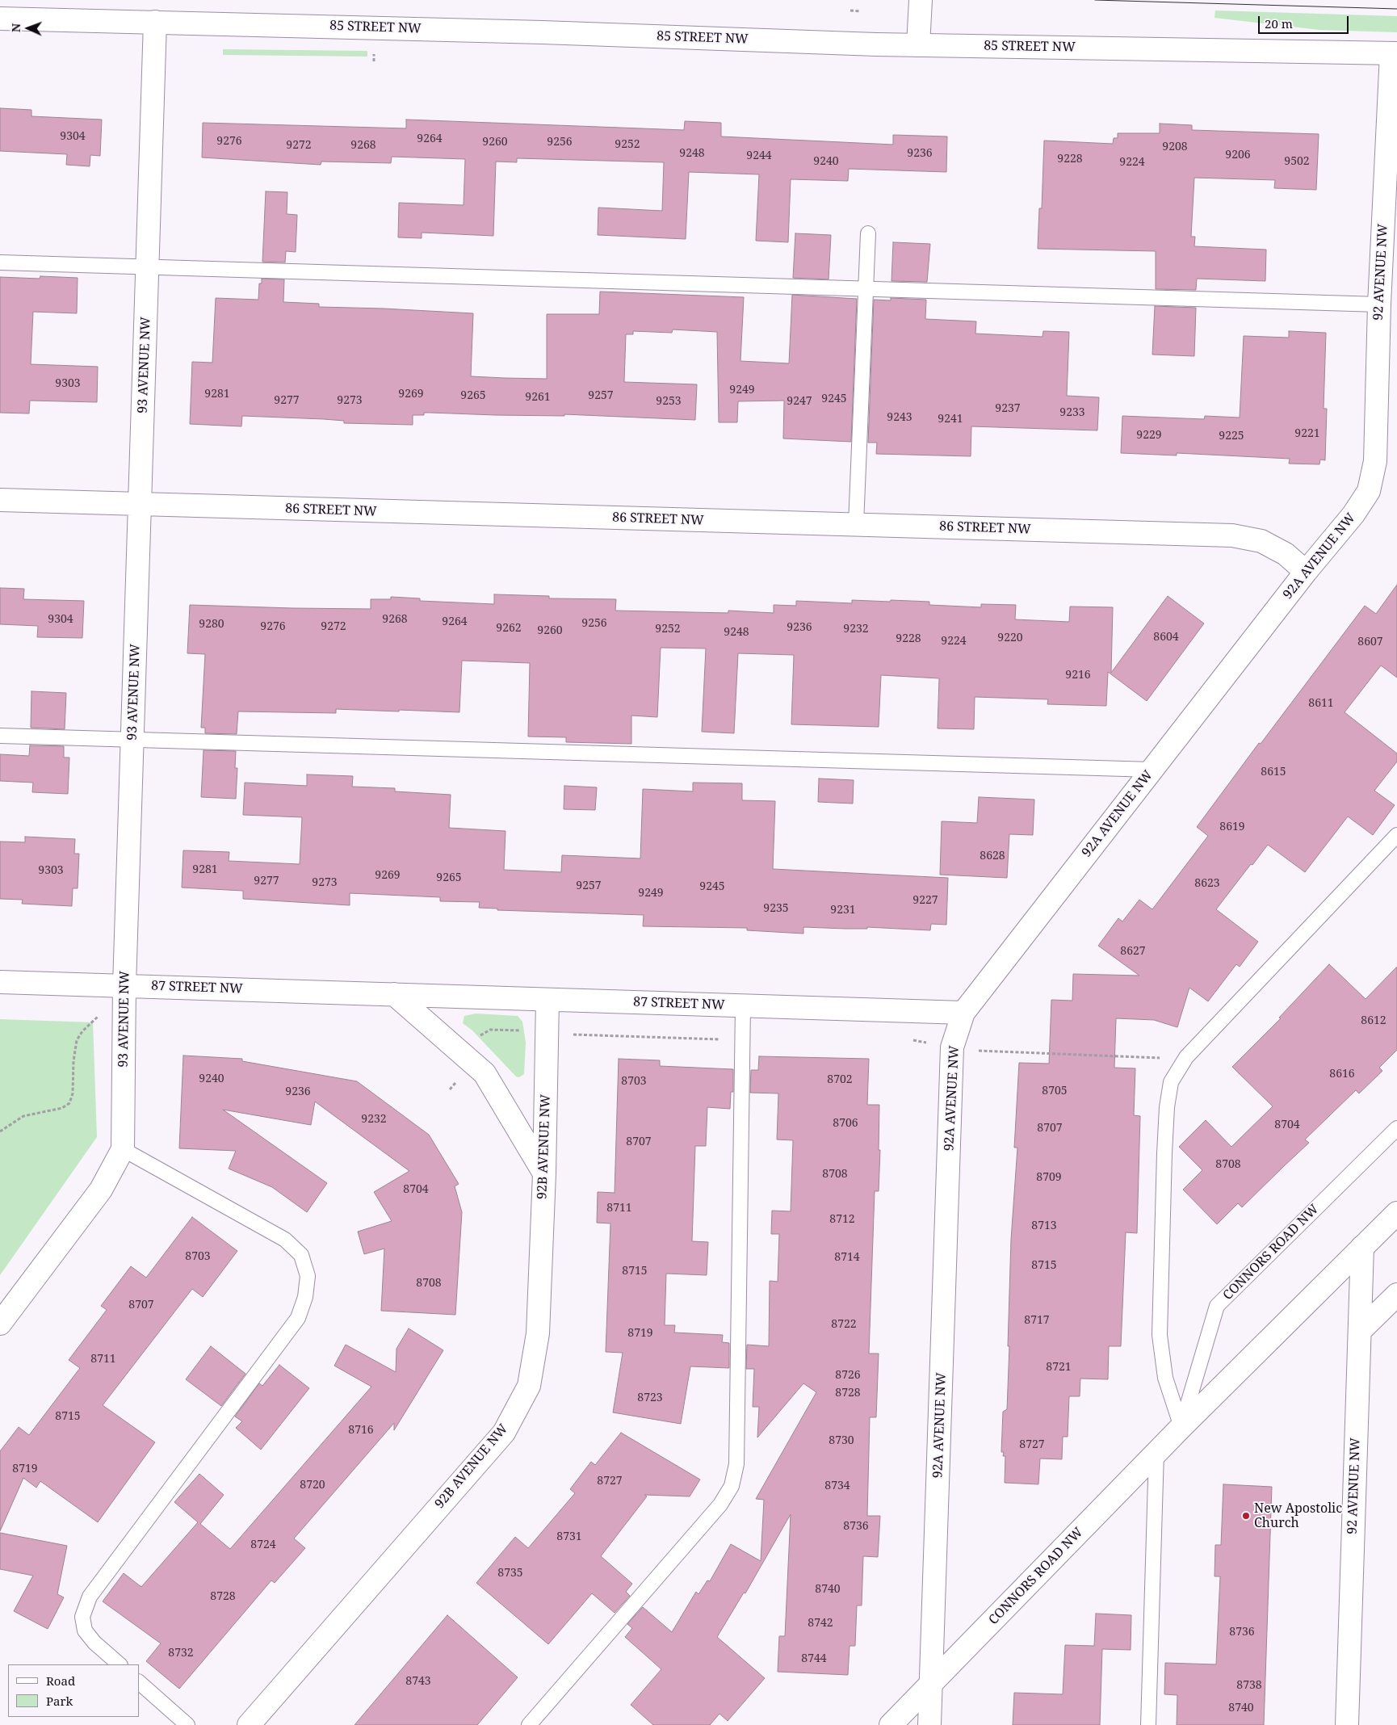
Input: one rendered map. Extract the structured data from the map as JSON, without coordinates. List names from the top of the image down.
{
  "streets": {
    "street": [
      "85 STREET NW",
      "92 AVENUE NW",
      "93 AVENUE NW",
      "86 STREET NW",
      "92A AVENUE NW",
      "87 STREET NW",
      "92B AVENUE NW",
      "CONNORS ROAD NW"
    ]
  },
  "crossings": [
    ["85 STREET NW", "92 AVENUE NW"],
    ["85 STREET NW", "93 AVENUE NW"],
    ["92 AVENUE NW", "92A AVENUE NW"],
    ["92 AVENUE NW", "CONNORS ROAD NW"],
    ["93 AVENUE NW", "86 STREET NW"],
    ["93 AVENUE NW", "87 STREET NW"],
    ["86 STREET NW", "92A AVENUE NW"],
    ["92A AVENUE NW", "87 STREET NW"],
    ["92A AVENUE NW", "CONNORS ROAD NW"],
    ["87 STREET NW", "92B AVENUE NW"]
  ],
  "places": ["New Apostolic Church"],
  "house_numbers": [
    "9304",
    "9264",
    "9276",
    "9260",
    "9256",
    "9252",
    "9272",
    "9268",
    "9208",
    "9248",
    "9236",
    "9206",
    "9244",
    "9228",
    "9240",
    "9502",
    "9224",
    "9303",
    "9249",
    "9281",
    "9269",
    "9265",
    "9257",
    "9261",
    "9245",
    "9277",
    "9273",
    "9253",
    "9247",
    "9237",
    "9233",
    "9243",
    "9241",
    "9221",
    "9229",
    "9225",
    "9304",
    "9268",
    "9264",
    "9256",
    "9280",
    "9276",
    "9272",
    "9236",
    "9262",
    "9252",
    "9232",
    "9260",
    "9248",
    "8604",
    "9220",
    "9228",
    "9224",
    "8607",
    "9216",
    "8611",
    "8615",
    "8619",
    "8628",
    "9281",
    "9303",
    "9269",
    "9265",
    "9277",
    "9273",
    "8623",
    "9257",
    "9245",
    "9249",
    "9227",
    "9235",
    "9231",
    "8627",
    "8612",
    "8616",
    "9240",
    "8702",
    "8703",
    "8705",
    "9236",
    "9232",
    "8706",
    "8704",
    "8707",
    "8707",
    "8708",
    "8708",
    "8709",
    "8704",
    "8711",
    "8712",
    "8713",
    "8703",
    "8714",
    "8715",
    "8715",
    "8708",
    "8707",
    "8717",
    "8722",
    "8719",
    "8711",
    "8721",
    "8726",
    "8728",
    "8723",
    "8715",
    "8716",
    "8730",
    "8727",
    "8719",
    "8727",
    "8720",
    "8734",
    "8736",
    "8731",
    "8724",
    "8735",
    "8740",
    "8728",
    "8742",
    "8736",
    "8732",
    "8744",
    "8743",
    "8738",
    "8740"
  ],
  "legend": ["Road", "Park"],
  "scale_bar": "20 m",
  "north": "left"
}
